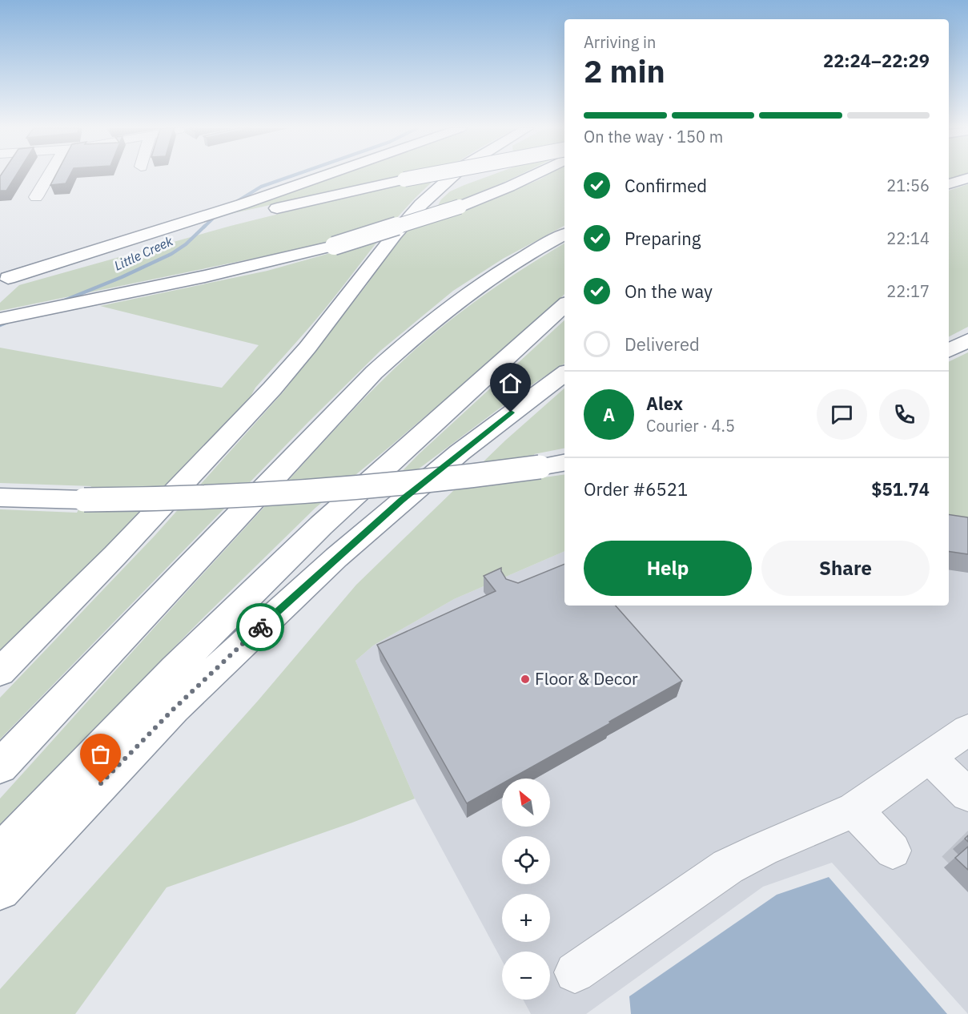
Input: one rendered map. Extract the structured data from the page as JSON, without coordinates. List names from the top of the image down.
{
  "water": ["Little Creek"],
  "places": ["Floor & Decor"],
  "north": "top left",
  "page": {
    "heading": ["2 min", "Arriving in", "22:24–22:29"],
    "panel": [
      "Alex",
      "Courier · 4.5",
      "Order #6521",
      "$51.74"
    ],
    "bar": "On the way · 150 m",
    "list": [
      ["Confirmed", "21:56"],
      ["Preparing", "22:14"],
      ["On the way", "22:17"],
      "Delivered"
    ],
    "round": "A",
    "buttons": ["Help", "Share"],
    "map_buttons": ["+", "−"]
  }
}
